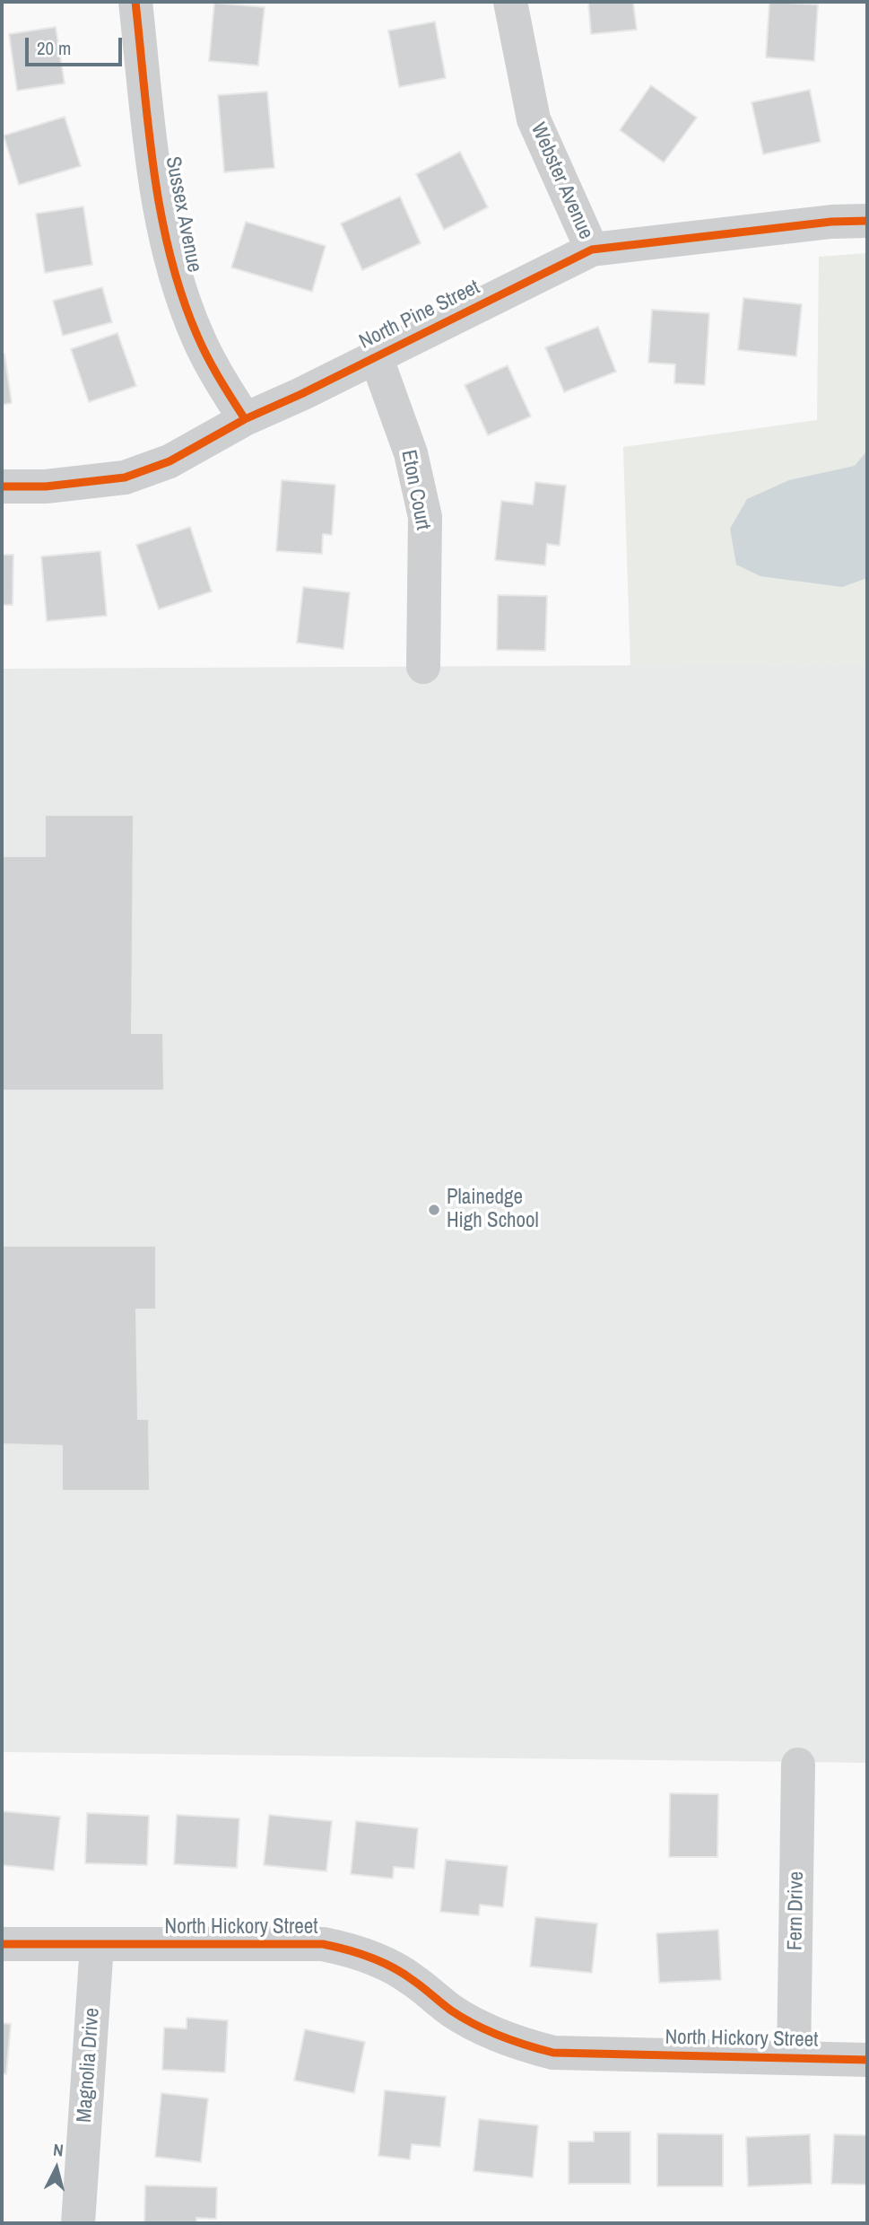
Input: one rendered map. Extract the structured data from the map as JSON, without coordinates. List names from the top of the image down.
{
  "streets": {
    "street": [
      "Webster Avenue",
      "Sussex Avenue",
      "North Pine Street",
      "Eton Court",
      "Fern Drive",
      "North Hickory Street",
      "Magnolia Drive"
    ]
  },
  "crossings": [
    ["Webster Avenue", "North Pine Street"],
    ["Sussex Avenue", "North Pine Street"],
    ["North Pine Street", "Eton Court"],
    ["Fern Drive", "North Hickory Street"],
    ["North Hickory Street", "Magnolia Drive"]
  ],
  "places": ["Plainedge High School"],
  "scale_bar": "20 m",
  "north": "top"
}
